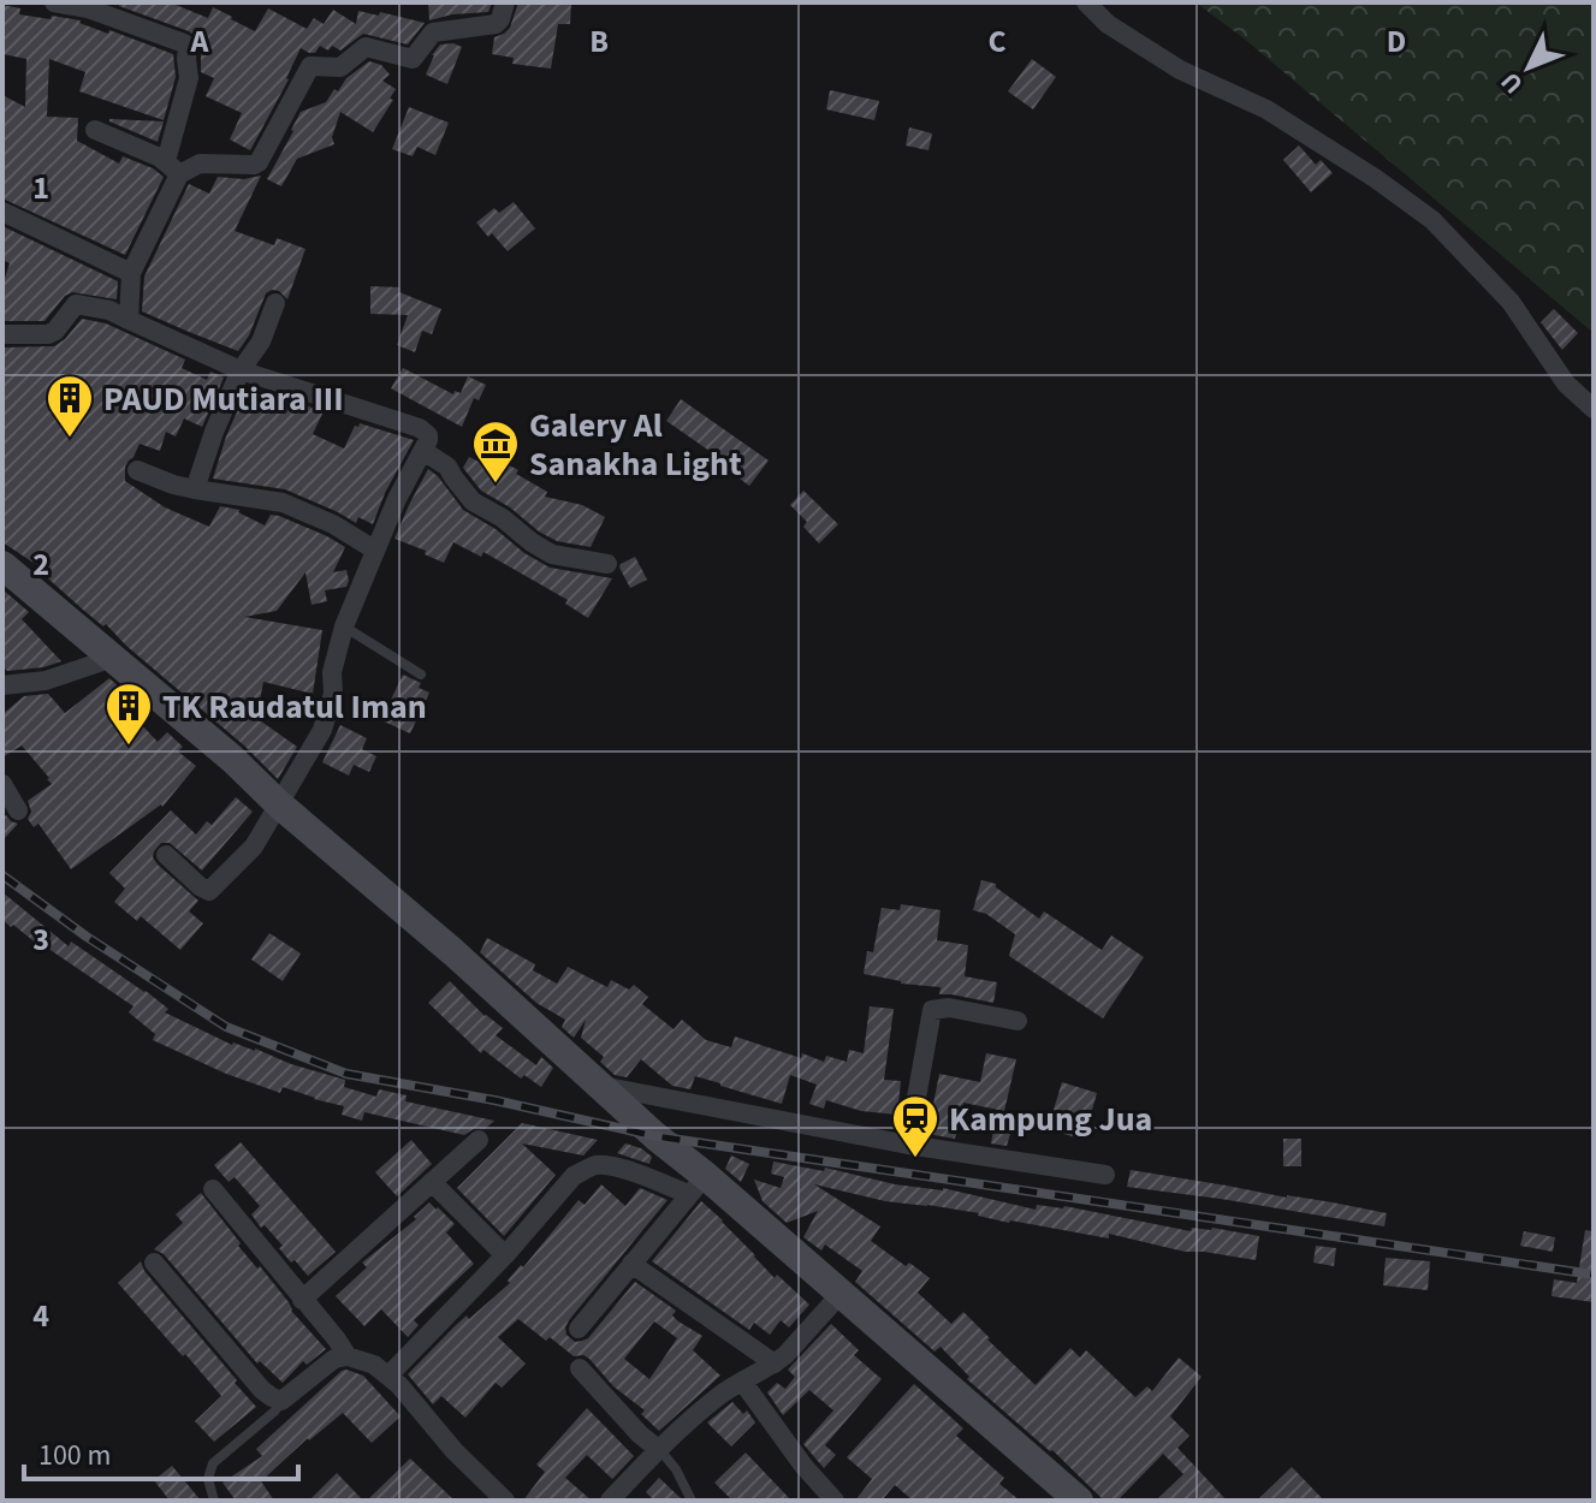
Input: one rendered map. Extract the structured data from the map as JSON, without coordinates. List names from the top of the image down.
{
  "places": {
    "building": ["PAUD Mutiara III", "TK Raudatul Iman"],
    "museum": ["Galery Al Sanakha Light"],
    "station": ["Kampung Jua"]
  },
  "scale_bar": "100 m",
  "north": "bottom left",
  "grid": {
    "columns": [
      "A",
      "B",
      "C",
      "D"
    ],
    "rows": [
      "1",
      "2",
      "3",
      "4"
    ]
  }
}
